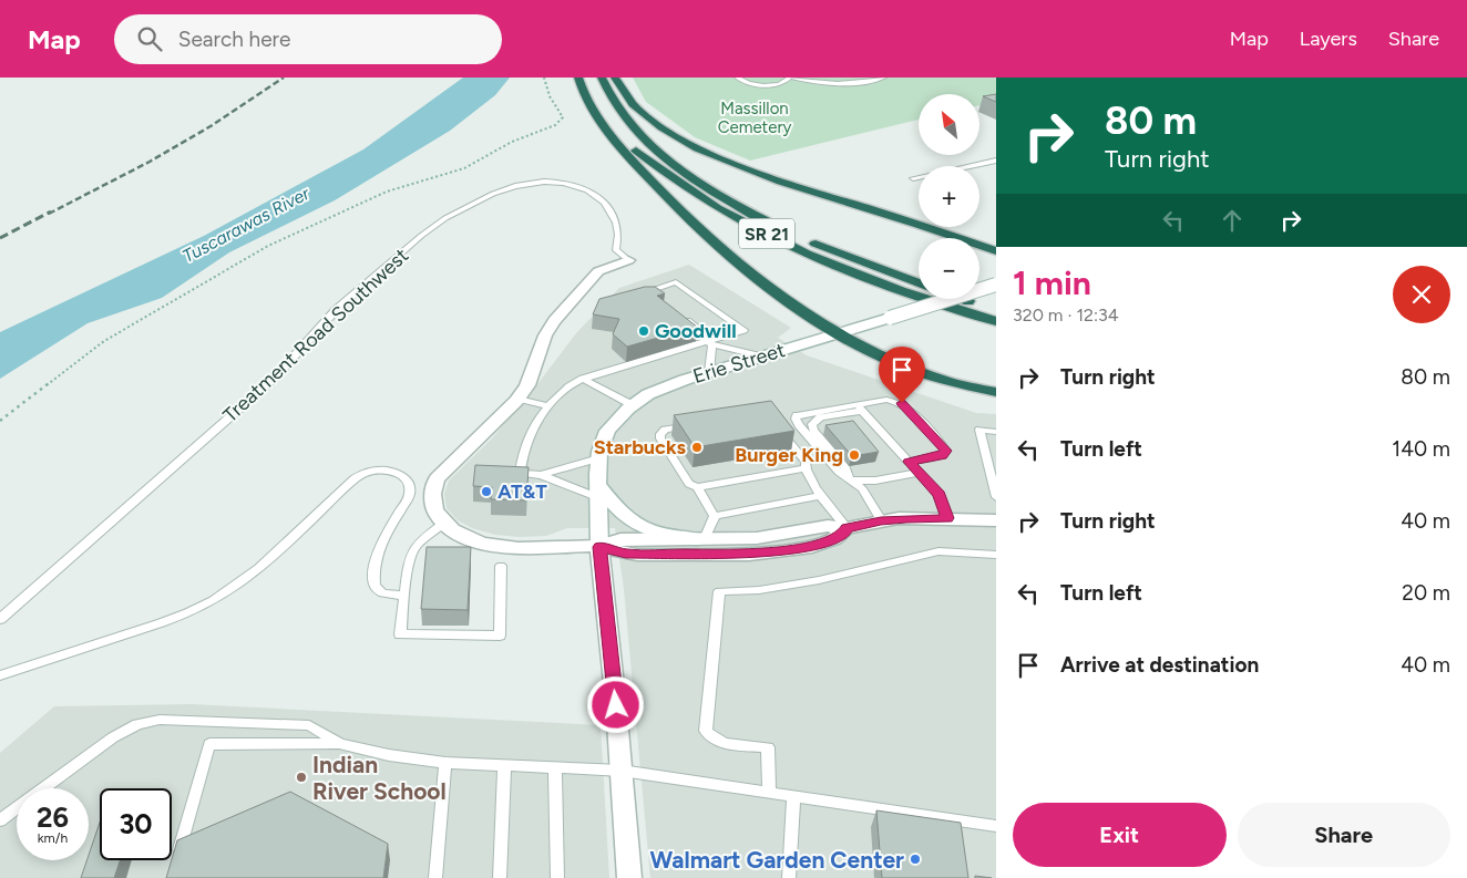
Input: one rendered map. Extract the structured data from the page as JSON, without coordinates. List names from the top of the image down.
{
  "streets": {
    "highway": ["SR 21"],
    "street": ["Treatment Road Southwest", "Erie Street"]
  },
  "water": ["Tuscarawas River"],
  "parks": ["Massillon Cemetery"],
  "places": [
    "Goodwill",
    "Starbucks",
    "Burger King",
    "AT&T",
    "Indian River School",
    "Walmart Garden Center"
  ],
  "north": "top left",
  "page": {
    "header": "Map",
    "search": "Search here",
    "nav": ["Map", "Layers", "Share"],
    "turn": ["80 m", "Turn right"],
    "map_buttons": ["+", "−"],
    "heading": ["1 min", "320 m · 12:34"],
    "list": [
      {
        "name": "Turn right",
        "value": "80 m"
      },
      {
        "name": "Turn left",
        "value": "140 m"
      },
      {
        "name": "Turn right",
        "value": "40 m"
      },
      {
        "name": "Turn left",
        "value": "20 m"
      },
      {
        "name": "Arrive at destination",
        "value": "40 m"
      }
    ],
    "speed": "26 km/h",
    "limit": "30",
    "buttons": ["Exit", "Share"]
  }
}
